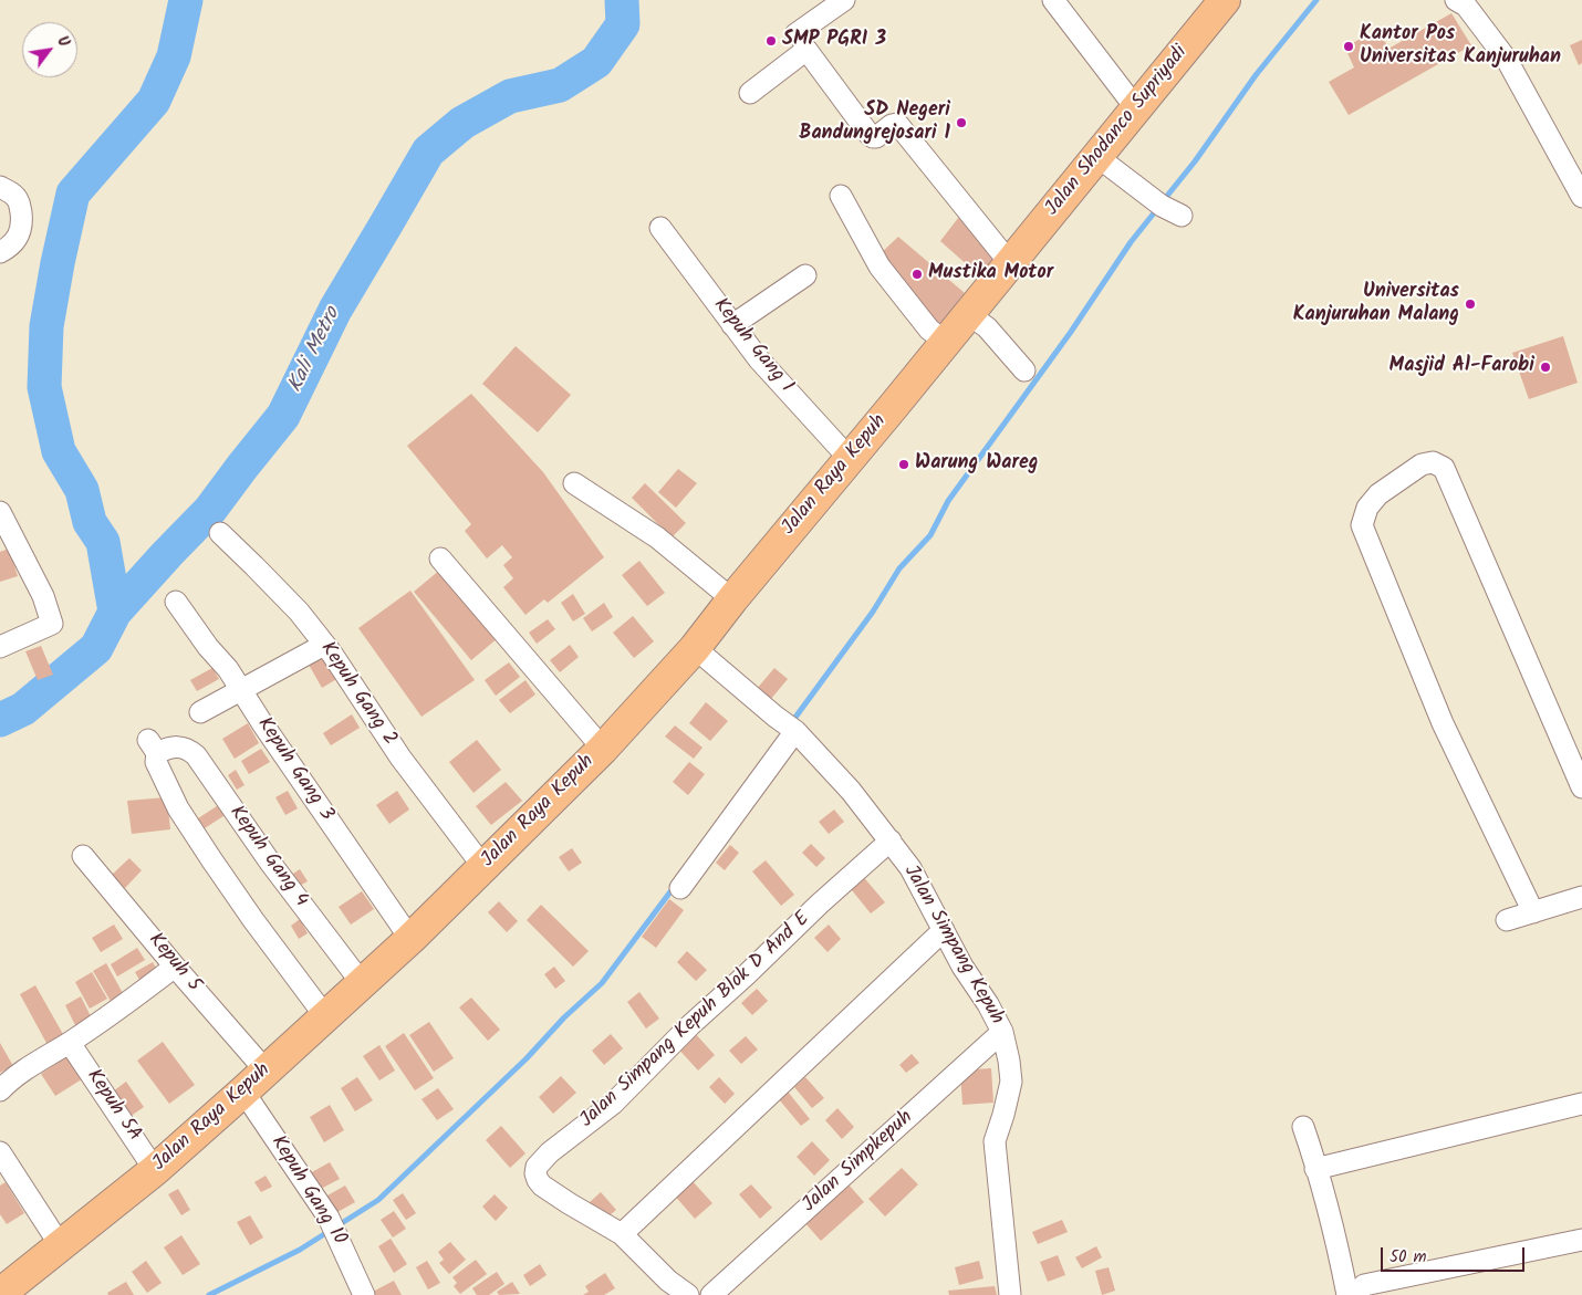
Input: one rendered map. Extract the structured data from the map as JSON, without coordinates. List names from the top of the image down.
{
  "streets": {
    "main road": ["Jalan Shodanco Supriyadi", "Jalan Raya Kepuh"],
    "street": [
      "Kepuh Gang 1",
      "Kepuh Gang 2",
      "Kepuh Gang 3",
      "Kepuh Gang 4",
      "Jalan Simpang Kepuh",
      "Kepuh 5",
      "Jalan Simpang Kepuh Blok D And E",
      "Kepuh 5A",
      "Jalan Simpkepuh",
      "Kepuh Gang 10"
    ]
  },
  "crossings": [
    ["Jalan Shodanco Supriyadi", "Jalan Raya Kepuh"],
    ["Kepuh Gang 1", "Jalan Raya Kepuh"],
    ["Jalan Raya Kepuh", "Kepuh Gang 2"],
    ["Jalan Raya Kepuh", "Kepuh Gang 3"],
    ["Jalan Raya Kepuh", "Kepuh Gang 4"],
    ["Jalan Raya Kepuh", "Jalan Simpang Kepuh"],
    ["Jalan Raya Kepuh", "Kepuh 5"],
    ["Jalan Raya Kepuh", "Kepuh 5A"],
    ["Jalan Raya Kepuh", "Kepuh Gang 10"],
    ["Jalan Simpang Kepuh", "Jalan Simpang Kepuh Blok D And E"],
    ["Jalan Simpang Kepuh", "Jalan Simpkepuh"]
  ],
  "water": ["Kali Metro"],
  "places": [
    "SMP PGRI 3",
    "Kantor Pos Universitas Kanjuruhan",
    "SD Negeri Bandungrejosari 1",
    "Mustika Motor",
    "Universitas Kanjuruhan Malang",
    "Masjid Al-Farobi",
    "Warung Wareg"
  ],
  "scale_bar": "50 m",
  "north": "top right"
}
